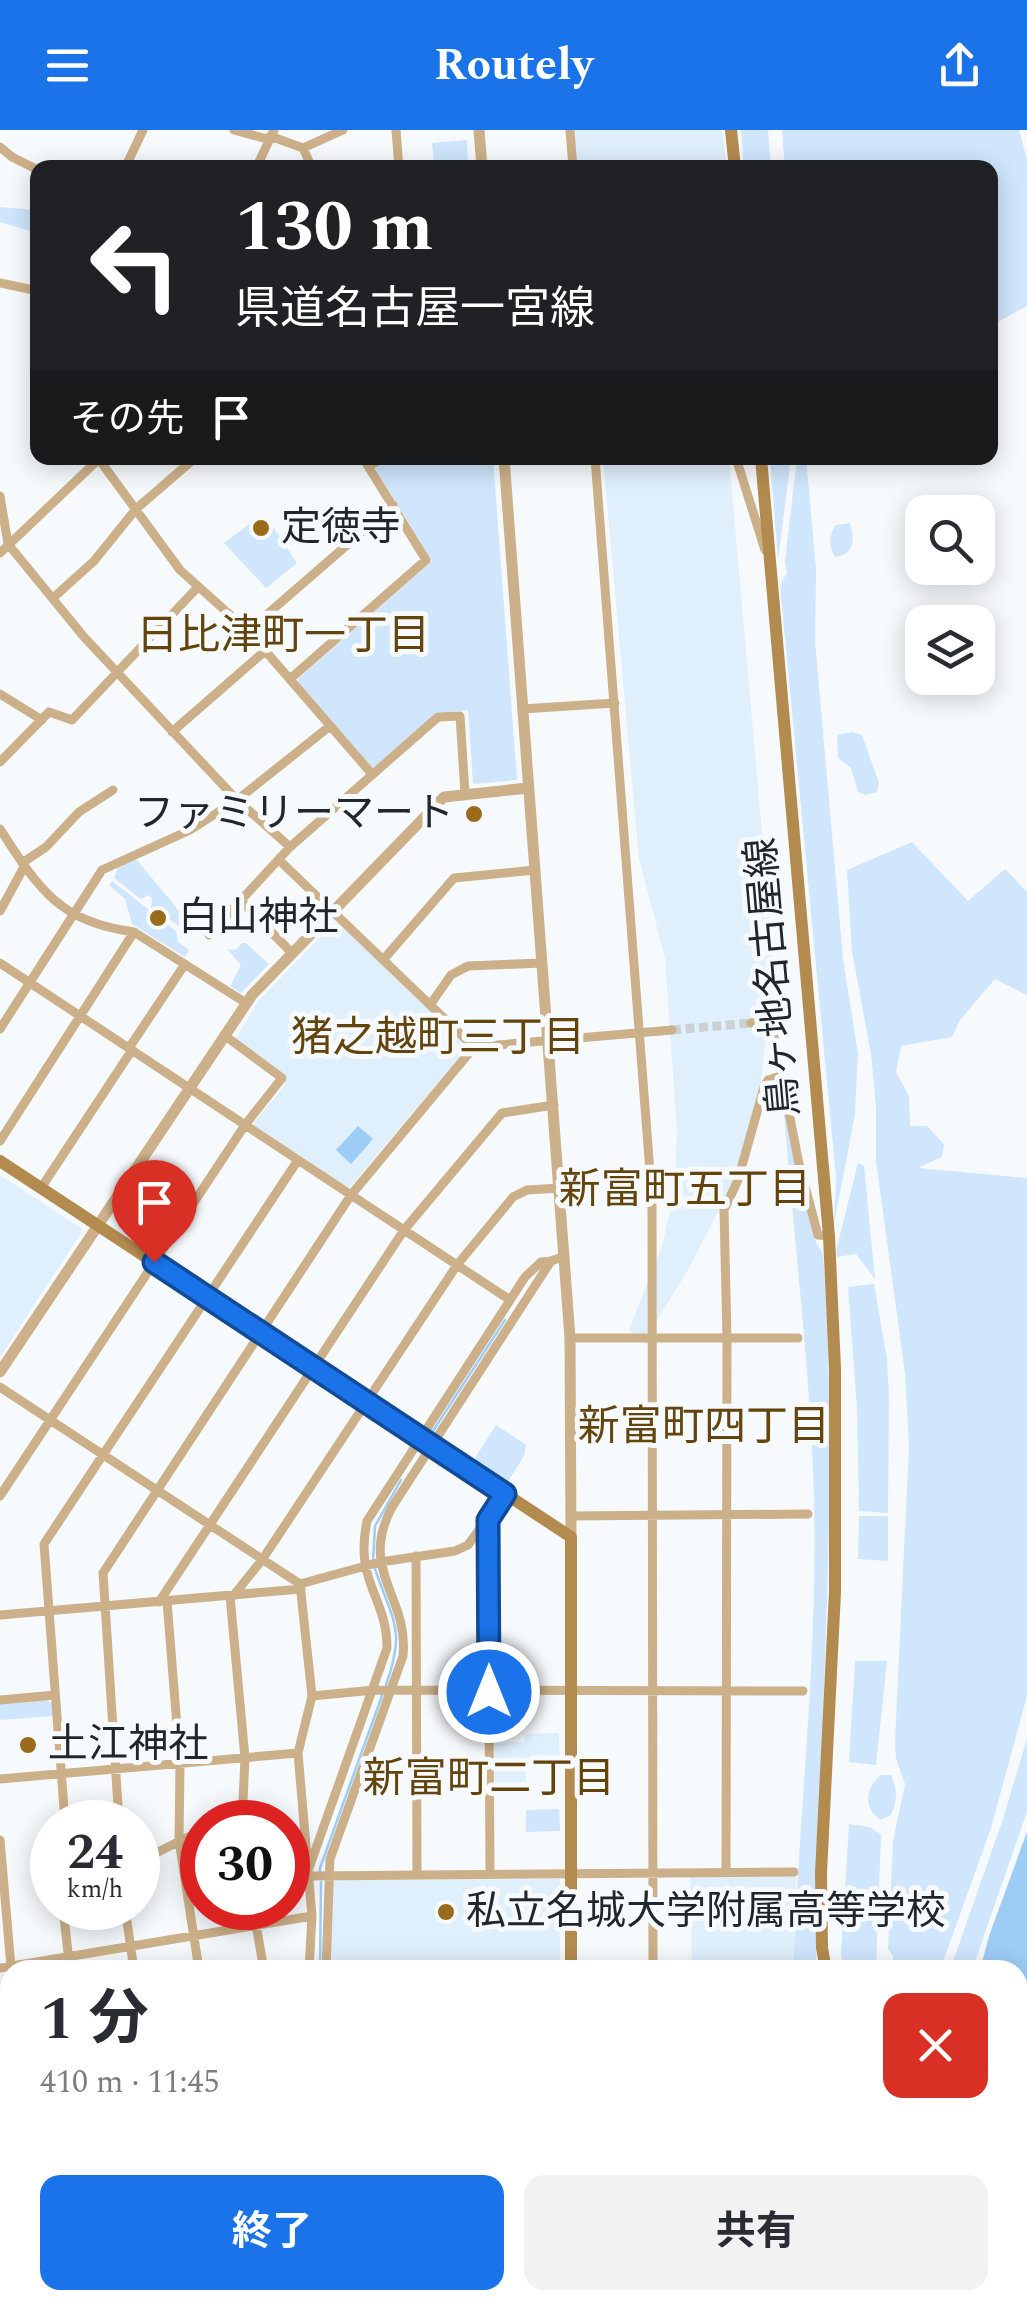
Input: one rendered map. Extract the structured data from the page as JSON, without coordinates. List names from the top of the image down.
{
  "streets": {
    "main road": ["鳥ヶ地名古屋線"]
  },
  "districts": [
    "日比津町一丁目",
    "猪之越町三丁目",
    "新富町五丁目",
    "新富町四丁目",
    "新富町二丁目"
  ],
  "places": [
    "定徳寺",
    "ファミリーマート",
    "白山神社",
    "土江神社",
    "私立名城大学附属高等学校"
  ],
  "page": {
    "header": "Routely",
    "turn": ["130 m", "県道名古屋一宮線"],
    "then": "その先",
    "speed": "24 km/h",
    "limit": "30",
    "heading": ["1 分", "410 m · 11:45"],
    "buttons": ["終了", "共有"]
  }
}
